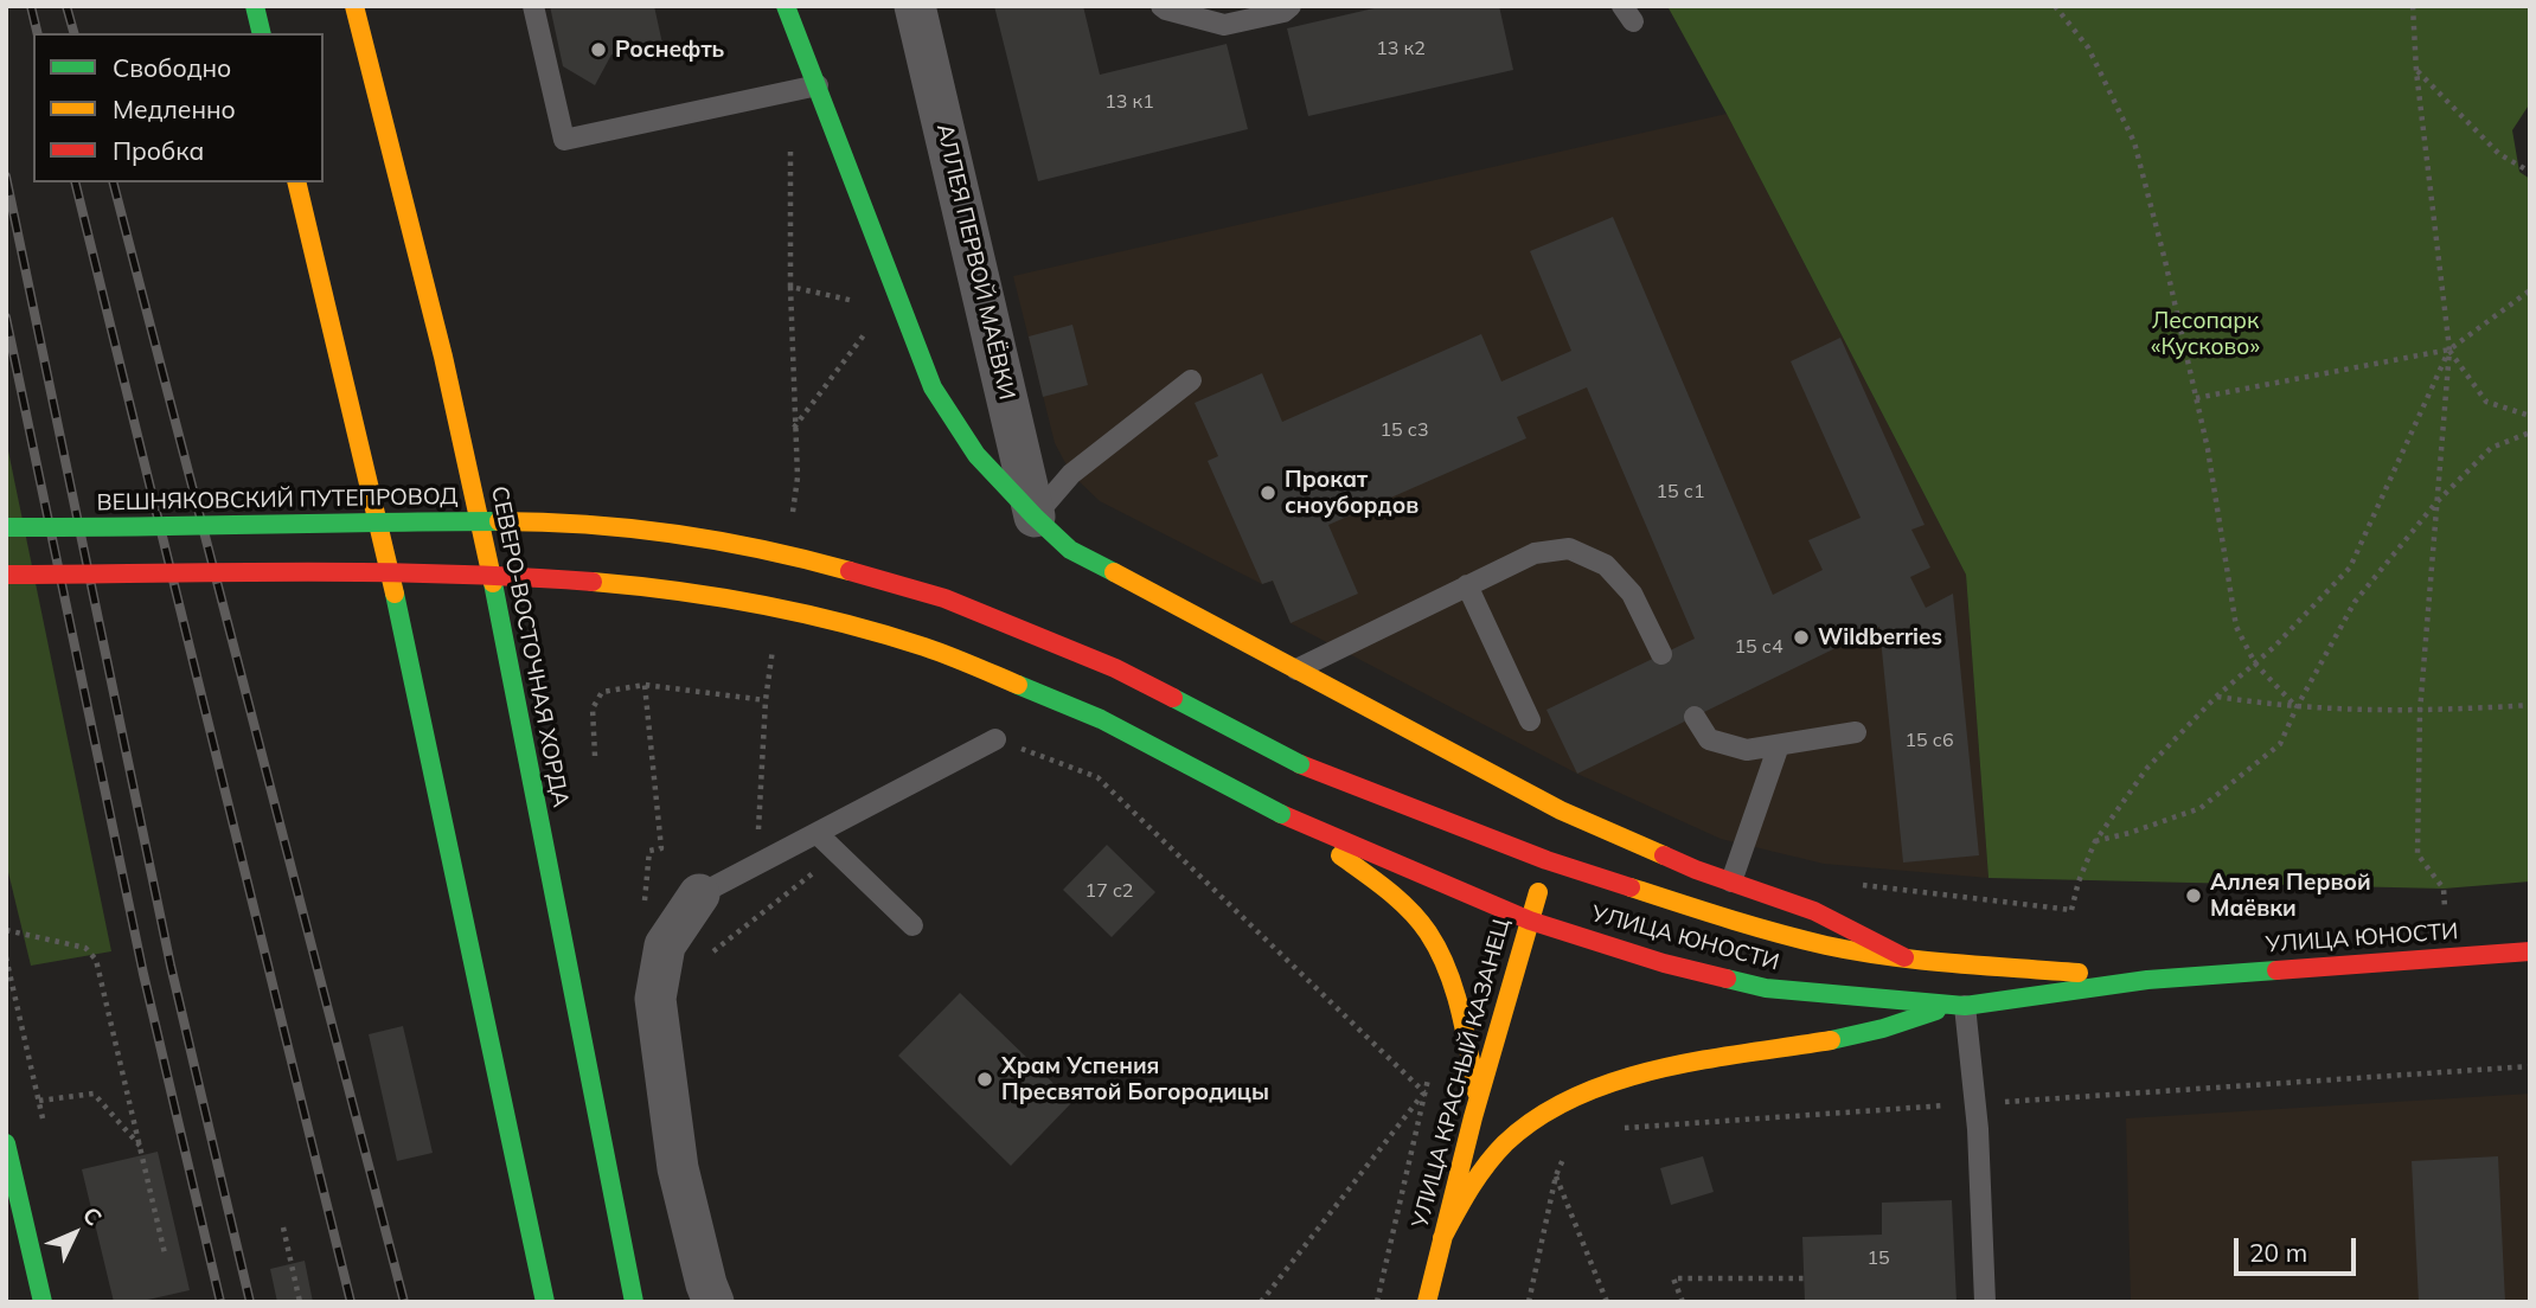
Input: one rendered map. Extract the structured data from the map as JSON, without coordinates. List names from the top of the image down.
{
  "streets": {
    "main road": [
      "ВЕШНЯКОВСКИЙ ПУТЕПРОВОД",
      "СЕВЕРО-ВОСТОЧНАЯ ХОРДА",
      "УЛИЦА ЮНОСТИ",
      "УЛИЦА КРАСНЫЙ КАЗАНЕЦ"
    ],
    "street": ["АЛЛЕЯ ПЕРВОЙ МАЁВКИ"]
  },
  "crossings": [
    ["ВЕШНЯКОВСКИЙ ПУТЕПРОВОД", "УЛИЦА ЮНОСТИ"],
    ["УЛИЦА ЮНОСТИ", "УЛИЦА КРАСНЫЙ КАЗАНЕЦ"]
  ],
  "parks": ["Лесопарк «Кусково»"],
  "places": [
    "Роснефть",
    "Прокат сноубордов",
    "Wildberries",
    "Аллея Первой Маёвки",
    "Храм Успения Пресвятой Богородицы"
  ],
  "house_numbers": [
    "13 к2",
    "13 к1",
    "15 с3",
    "15 с1",
    "15 с4",
    "15 с6",
    "17 c2",
    "15"
  ],
  "legend": ["Свободно", "Медленно", "Пробка"],
  "scale_bar": "20 m",
  "north": "top right"
}
